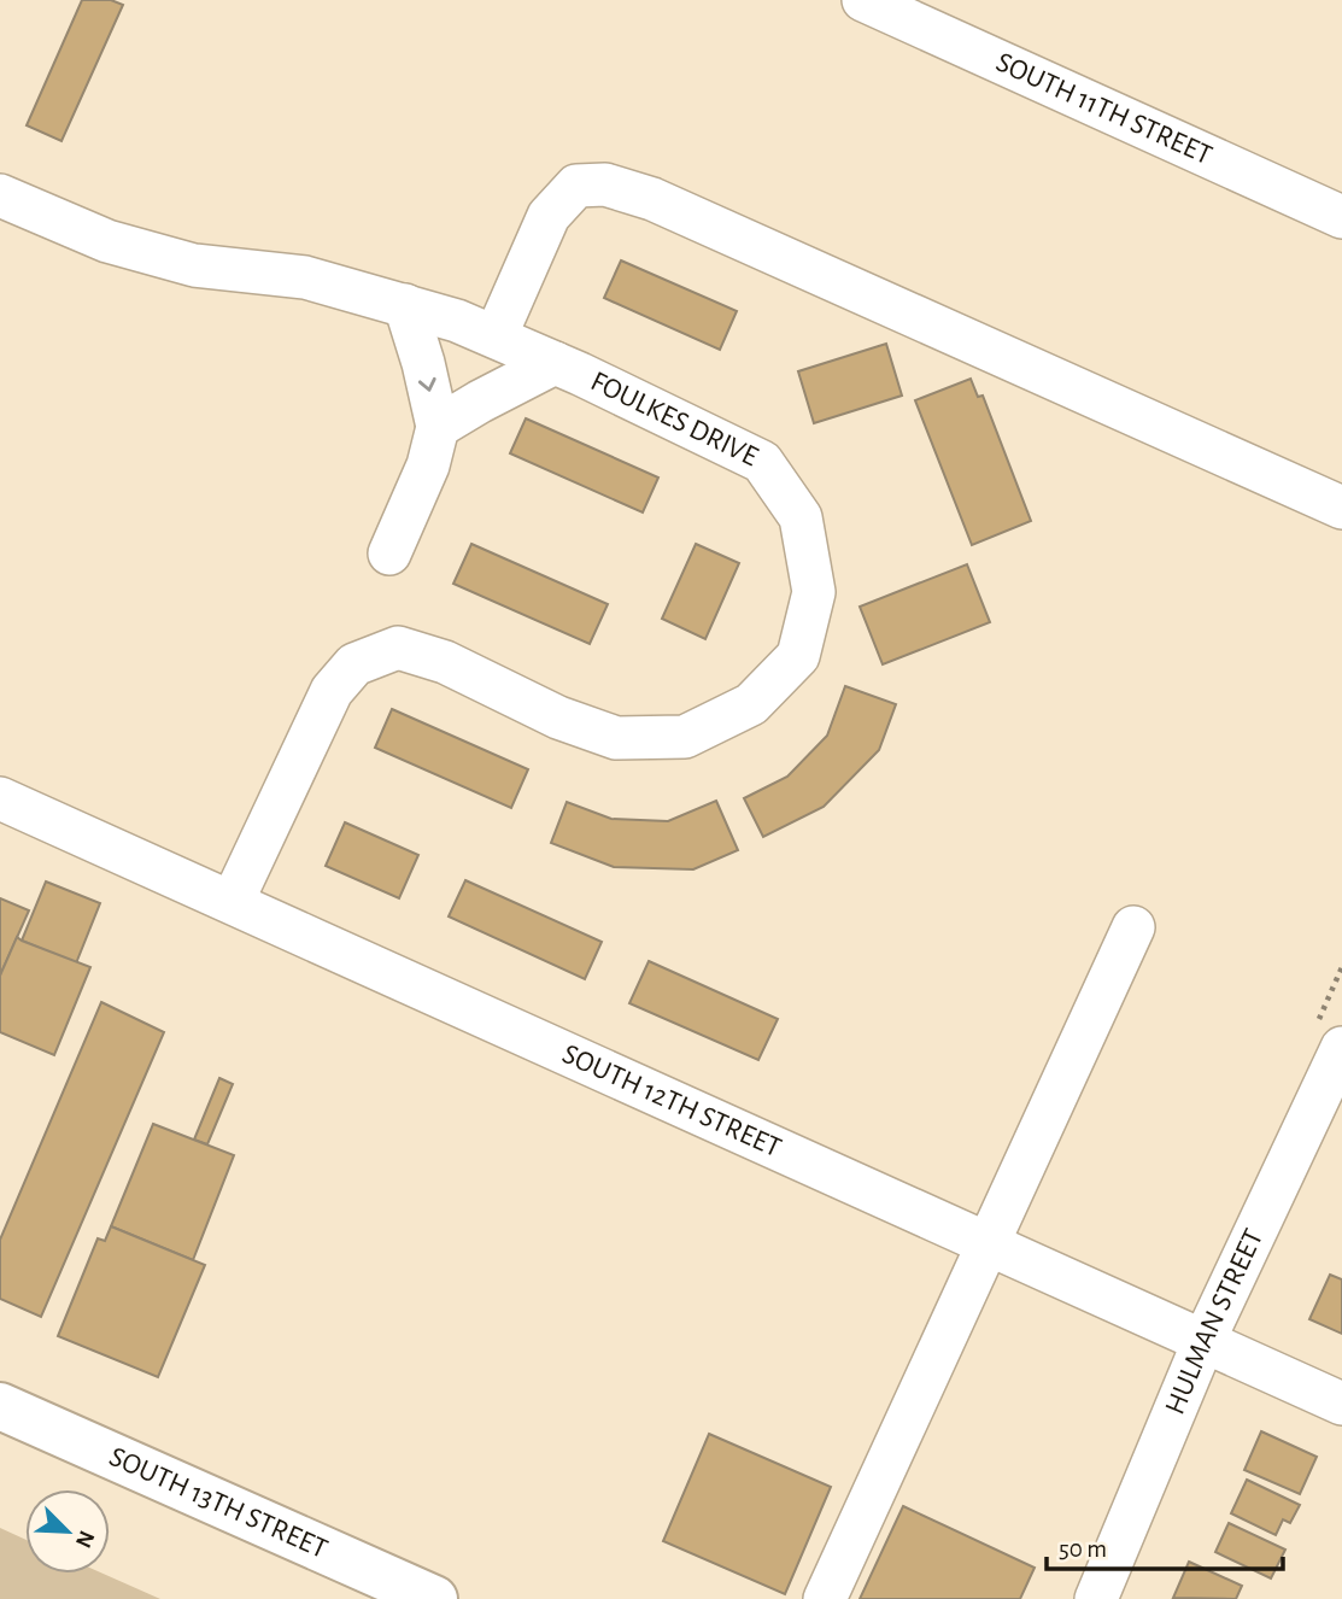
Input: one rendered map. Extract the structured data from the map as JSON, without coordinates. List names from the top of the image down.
{
  "streets": {
    "main road": ["SOUTH 13TH STREET"],
    "street": [
      "SOUTH 11TH STREET",
      "FOULKES DRIVE",
      "SOUTH 12TH STREET",
      "HULMAN STREET"
    ]
  },
  "crossings": [
    ["FOULKES DRIVE", "SOUTH 12TH STREET"],
    ["SOUTH 12TH STREET", "HULMAN STREET"]
  ],
  "scale_bar": "50 m",
  "north": "bottom right"
}
